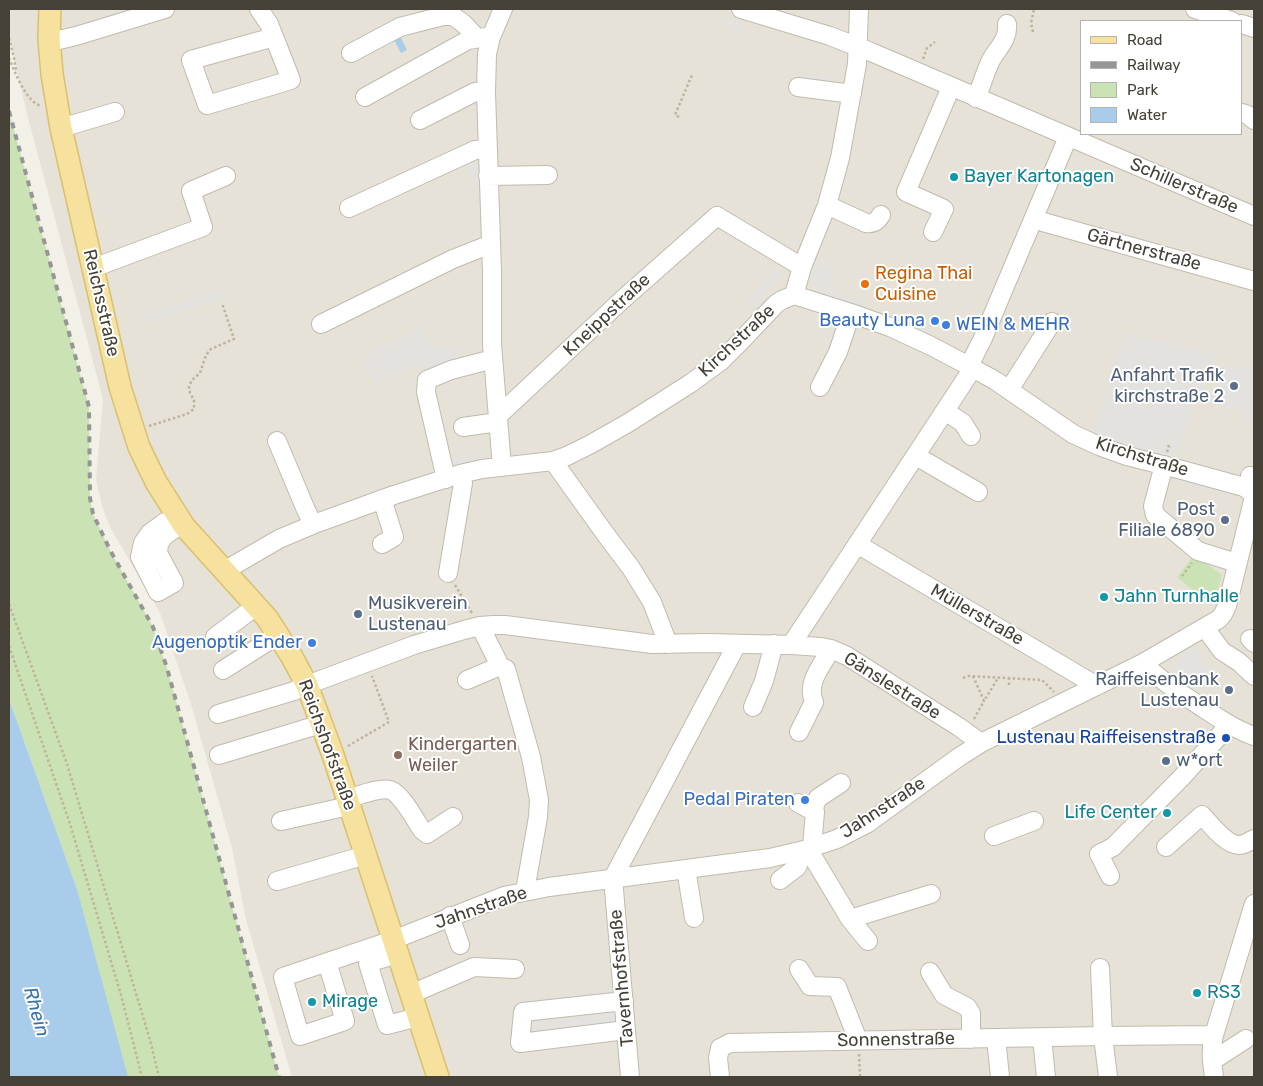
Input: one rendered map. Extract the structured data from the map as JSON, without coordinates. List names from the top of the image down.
{
  "streets": {
    "main road": ["Reichsstraße", "Reichshofstraße"],
    "street": [
      "Schillerstraße",
      "Gärtnerstraße",
      "Kneippstraße",
      "Kirchstraße",
      "Müllerstraße",
      "Gänslestraße",
      "Jahnstraße",
      "Tavernhofstraße",
      "Sonnenstraße"
    ]
  },
  "crossings": [
    ["Reichsstraße", "Kirchstraße"],
    ["Reichsstraße", "Reichshofstraße"],
    ["Kirchstraße", "Reichshofstraße"],
    ["Kirchstraße", "Jahnstraße"],
    ["Müllerstraße", "Jahnstraße"],
    ["Gänslestraße", "Reichshofstraße"],
    ["Gänslestraße", "Jahnstraße"],
    ["Reichshofstraße", "Jahnstraße"],
    ["Jahnstraße", "Tavernhofstraße"]
  ],
  "water": ["Rhein"],
  "places": [
    "Bayer Kartonagen",
    "Regina Thai Cuisine",
    "Beauty Luna",
    "WEIN & MEHR",
    "Anfahrt Trafik kirchstraße 2",
    "Post Filiale 6890",
    "Jahn Turnhalle",
    "Musikverein Lustenau",
    "Augenoptik Ender",
    "Raiffeisenbank Lustenau",
    "Lustenau Raiffeisenstraße",
    "Kindergarten Weiler",
    "w*ort",
    "Pedal Piraten",
    "Life Center",
    "RS3",
    "Mirage"
  ],
  "legend": [
    "Road",
    "Railway",
    "Park",
    "Water"
  ]
}
